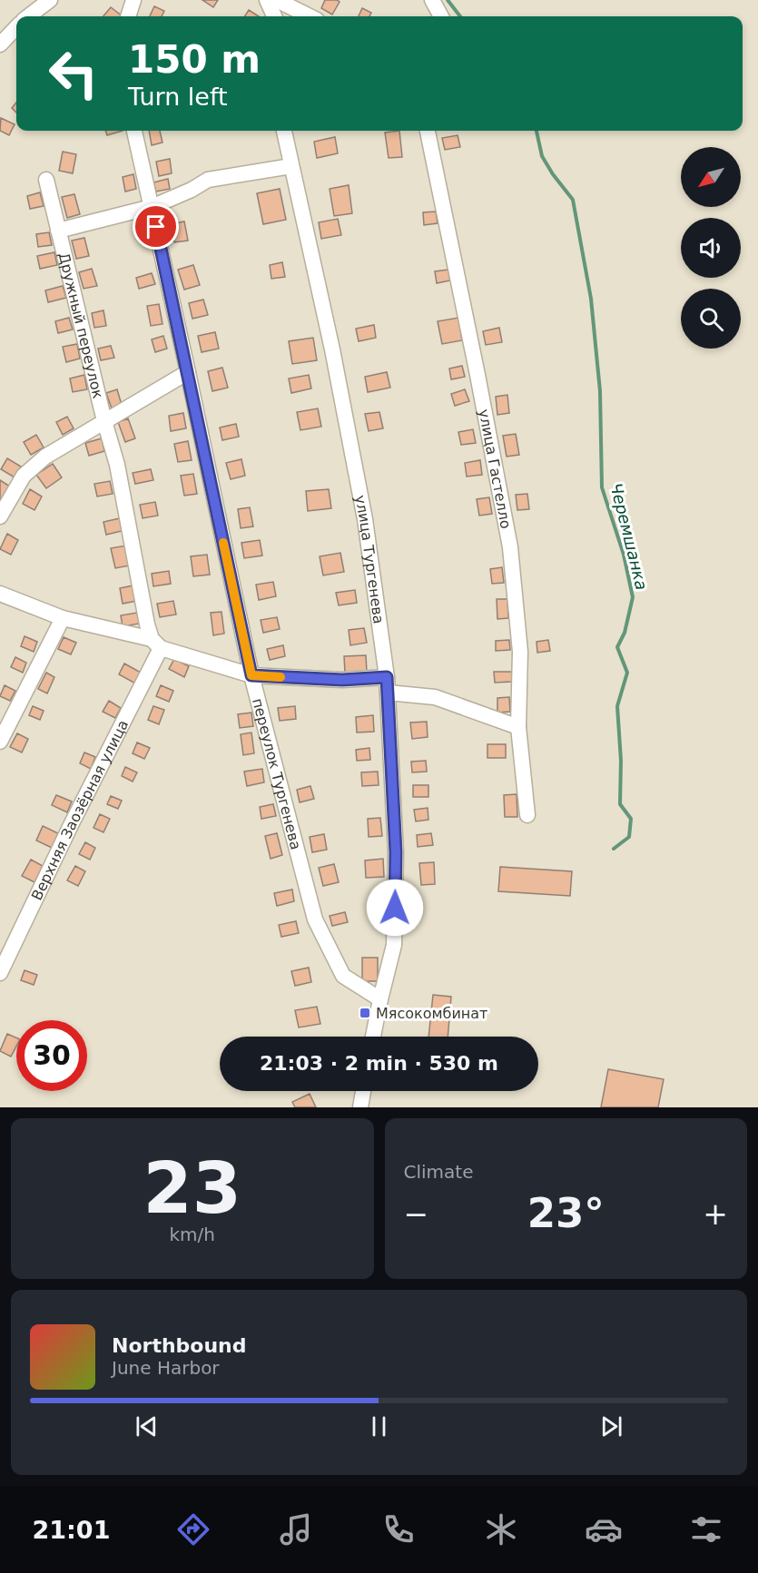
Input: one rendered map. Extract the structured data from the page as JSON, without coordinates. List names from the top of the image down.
{
  "streets": {
    "street": [
      "Дружный переулок",
      "улица Гастелло",
      "улица Тургенева",
      "переулок Тургенева",
      "Верхняя Заозёрная улица"
    ]
  },
  "crossings": [
    ["улица Тургенева", "переулок Тургенева"]
  ],
  "water": ["Черемшанка"],
  "places": {
    "transit": ["Мясокомбинат"]
  },
  "north": "bottom left",
  "page": {
    "turn": ["150 m", "Turn left"],
    "limit": "30",
    "trip": "21:03 · 2 min · 530 m",
    "tile": [
      ["23", "km/h"],
      "Climate"
    ],
    "heat": ["−", "23°", "+"],
    "song": ["Northbound", "June Harbor"],
    "tabs": "21:01"
  }
}
